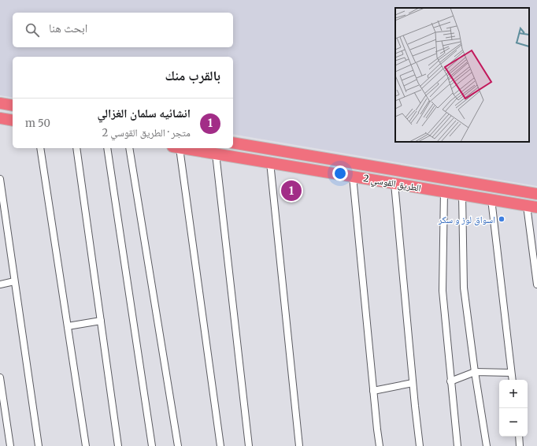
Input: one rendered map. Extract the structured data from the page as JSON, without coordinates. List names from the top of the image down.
{
  "streets": {
    "highway": ["الطريق القوسي 2"]
  },
  "places": ["اسواق لوز و سكر"],
  "page": {
    "search": "ابحث هنا",
    "heading": "بالقرب منك",
    "list": [
      {
        "mark": "1",
        "name": "انشائيه سلمان الغزالي",
        "note": "متجر · الطريق القوسي 2",
        "value": "50 m"
      }
    ],
    "pins": "1",
    "map_buttons": ["+", "−"]
  }
}
